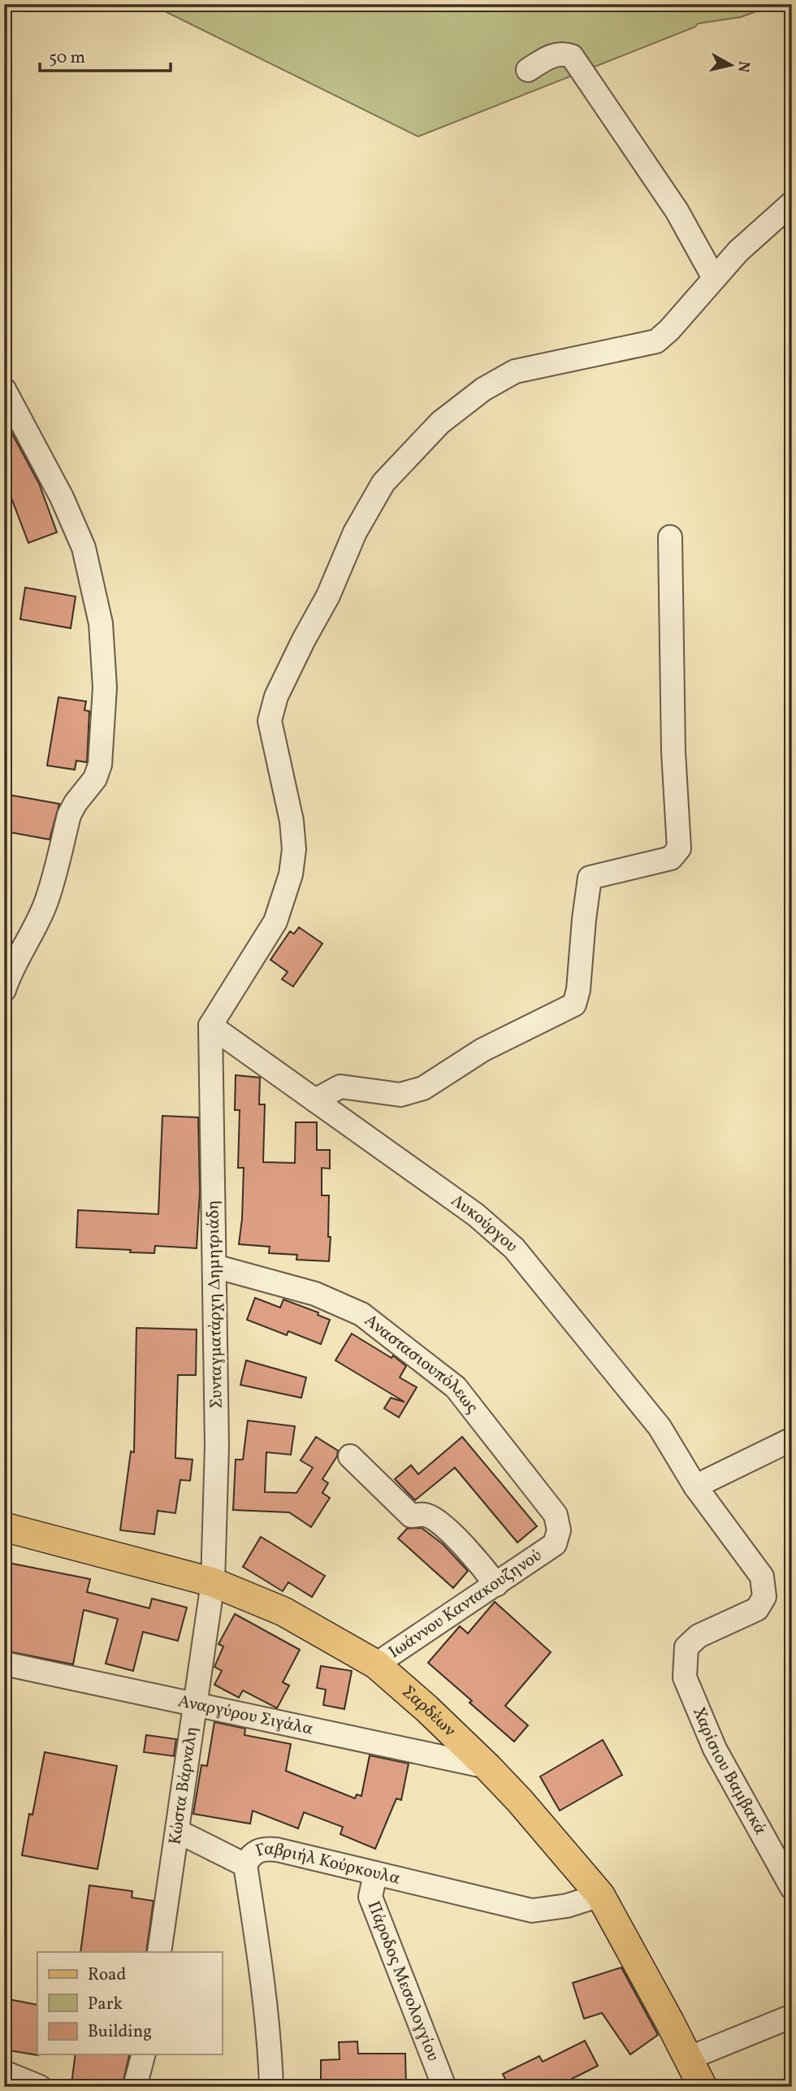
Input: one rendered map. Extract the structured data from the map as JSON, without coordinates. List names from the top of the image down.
{
  "streets": {
    "main road": ["Σαρδέων"],
    "street": [
      "Λυκούργου",
      "Συνταγματάρχη Δημητριάδη",
      "Αναστασιουπόλεως",
      "Ιωάννου Καντακουζηνού",
      "Αναργύρου Σιγάλα",
      "Χαρίσιου Βαμβακά",
      "Κώστα Βάρναλη",
      "Γαβριήλ Κούρκουλα",
      "Πάροδος Μεσολογγίου"
    ]
  },
  "crossings": [
    ["Λυκούργου", "Συνταγματάρχη Δημητριάδη"],
    ["Λυκούργου", "Χαρίσιου Βαμβακά"],
    ["Συνταγματάρχη Δημητριάδη", "Αναστασιουπόλεως"],
    ["Συνταγματάρχη Δημητριάδη", "Σαρδέων"],
    ["Συνταγματάρχη Δημητριάδη", "Κώστα Βάρναλη"],
    ["Αναστασιουπόλεως", "Ιωάννου Καντακουζηνού"],
    ["Ιωάννου Καντακουζηνού", "Σαρδέων"],
    ["Σαρδέων", "Αναργύρου Σιγάλα"],
    ["Σαρδέων", "Κώστα Βάρναλη"],
    ["Σαρδέων", "Γαβριήλ Κούρκουλα"],
    ["Αναργύρου Σιγάλα", "Κώστα Βάρναλη"],
    ["Γαβριήλ Κούρκουλα", "Πάροδος Μεσολογγίου"]
  ],
  "legend": ["Road", "Park", "Building"],
  "scale_bar": "50 m",
  "north": "right"
}
